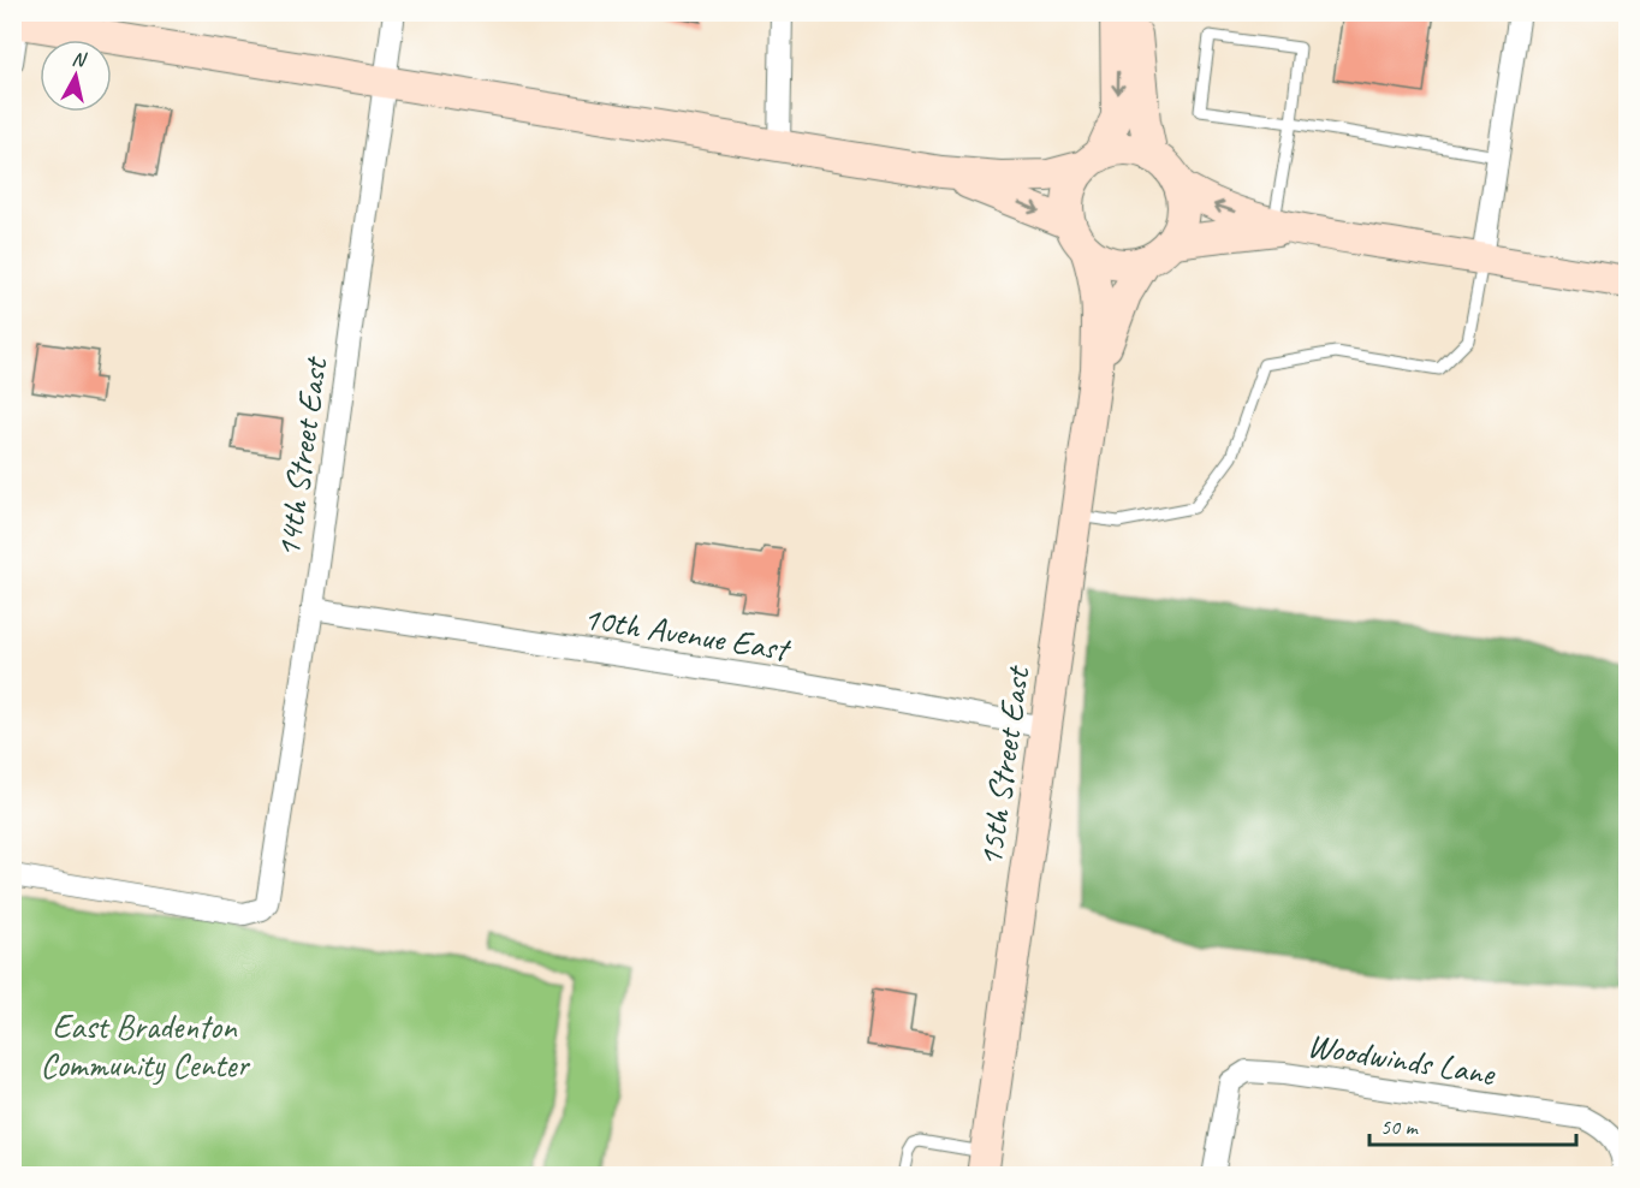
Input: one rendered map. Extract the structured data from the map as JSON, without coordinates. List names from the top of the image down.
{
  "streets": {
    "street": [
      "14th Street East",
      "10th Avenue East",
      "15th Street East",
      "Woodwinds Lane"
    ]
  },
  "crossings": [
    ["14th Street East", "10th Avenue East"],
    ["10th Avenue East", "15th Street East"]
  ],
  "parks": ["East Bradenton Community Center"],
  "scale_bar": "50 m",
  "north": "top"
}
